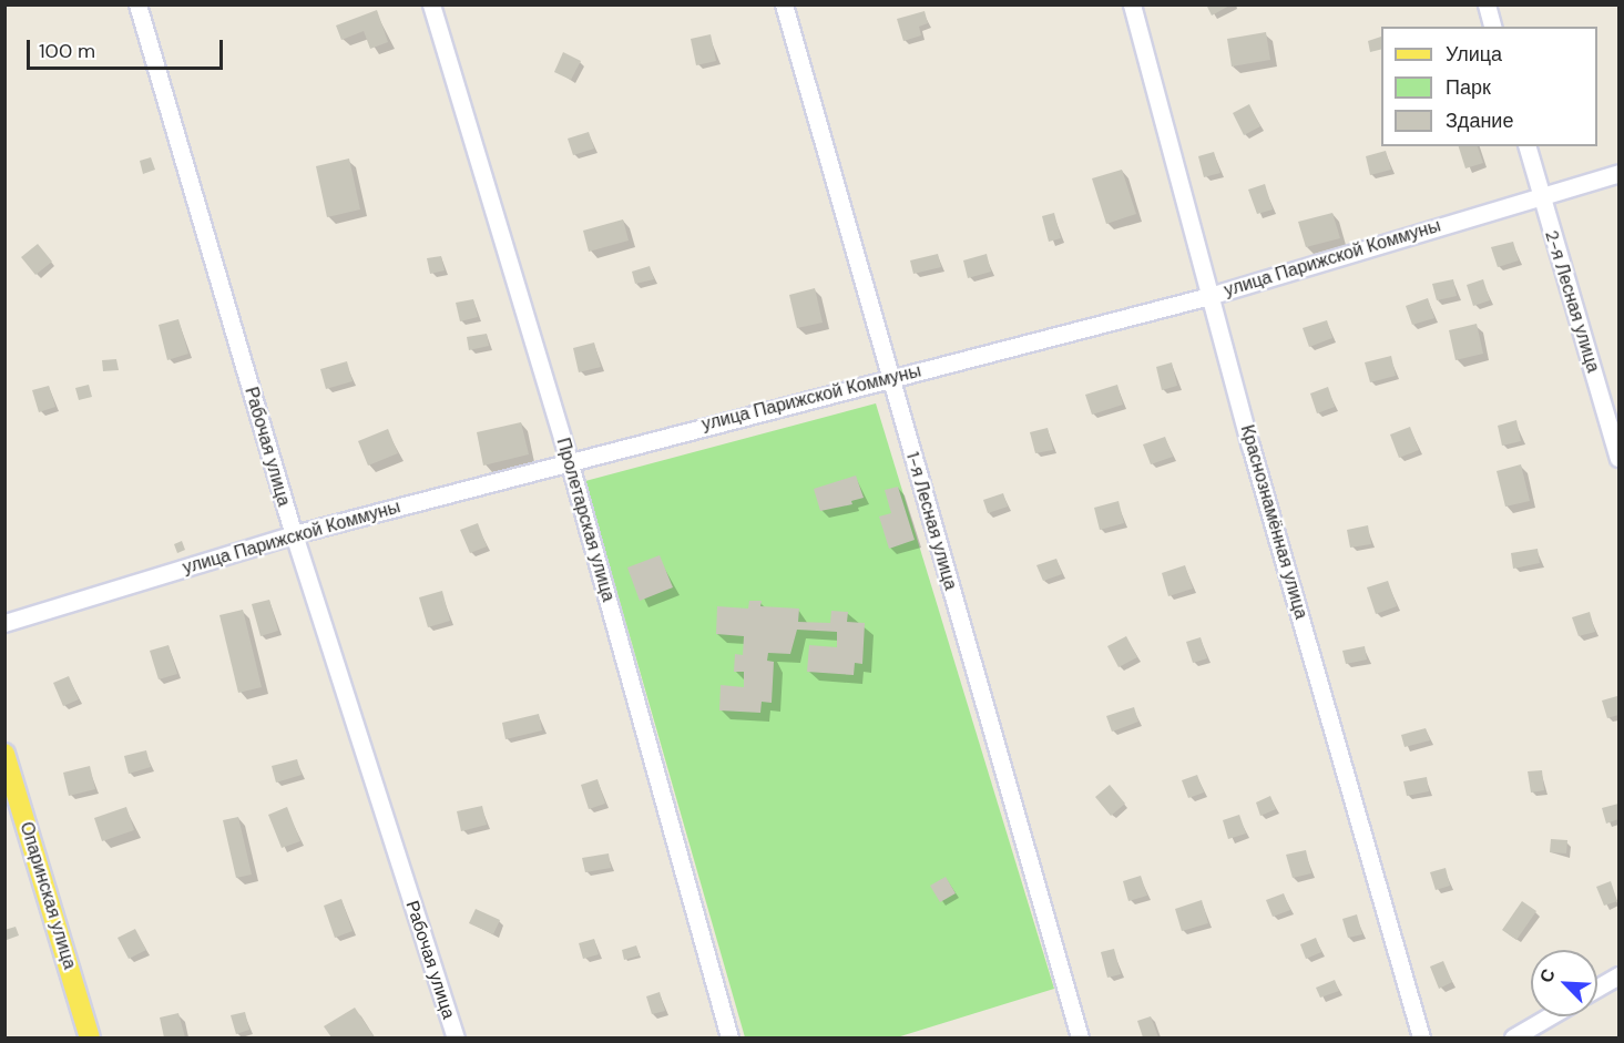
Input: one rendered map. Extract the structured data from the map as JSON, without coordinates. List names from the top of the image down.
{
  "streets": {
    "main road": ["Опаринская улица"],
    "street": [
      "улица Парижской Коммуны",
      "2-я Лесная улица",
      "Рабочая улица",
      "Пролетарская улица",
      "1-я Лесная улица",
      "Краснознамённая улица"
    ]
  },
  "crossings": [
    ["улица Парижской Коммуны", "2-я Лесная улица"],
    ["улица Парижской Коммуны", "Рабочая улица"],
    ["улица Парижской Коммуны", "Пролетарская улица"],
    ["улица Парижской Коммуны", "1-я Лесная улица"],
    ["улица Парижской Коммуны", "Краснознамённая улица"]
  ],
  "legend": ["Улица", "Парк", "Здание"],
  "scale_bar": "100 m",
  "north": "top left"
}
